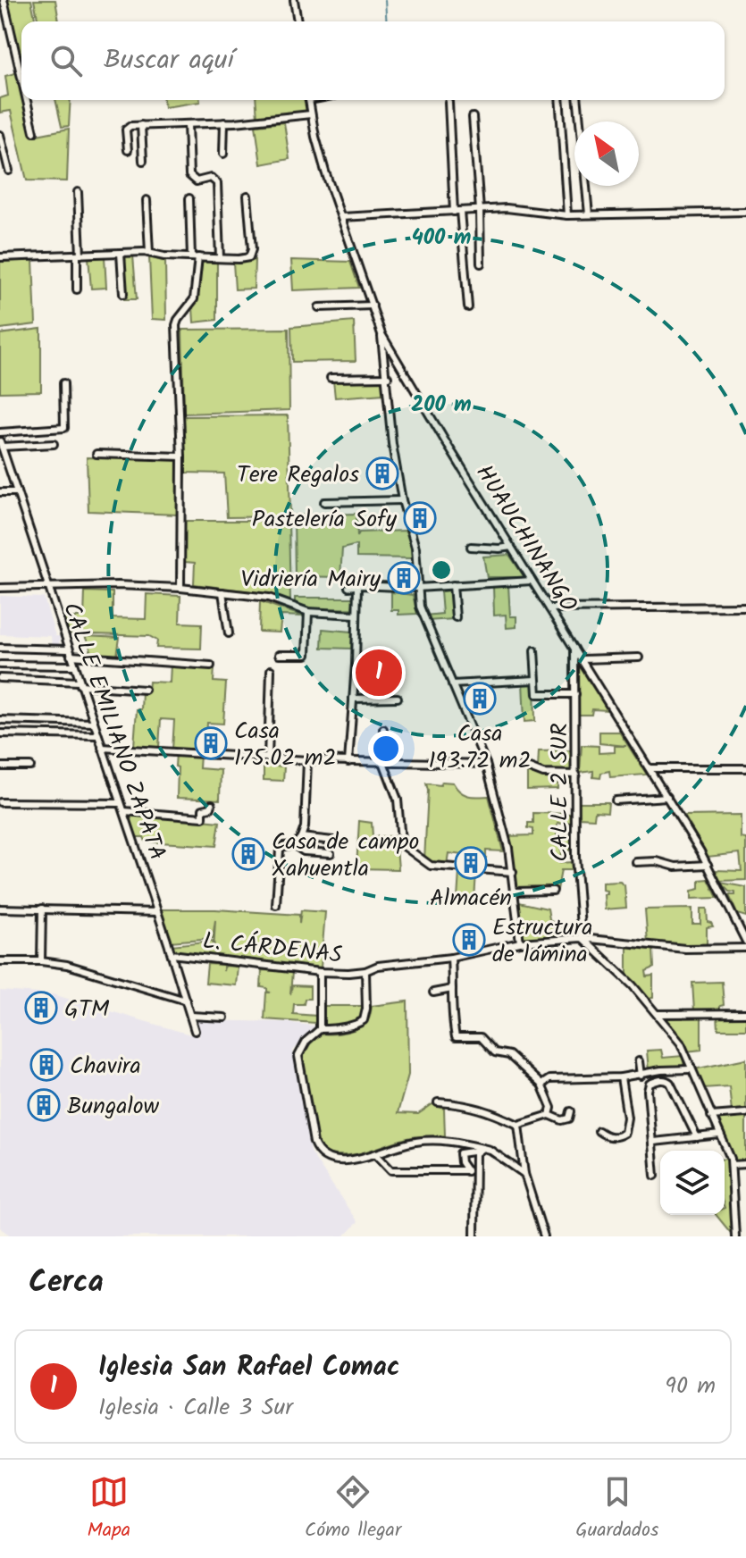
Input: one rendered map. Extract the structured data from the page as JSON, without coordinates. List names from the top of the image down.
{
  "streets": {
    "street": [
      "HUAUCHINANGO",
      "CALLE EMILIANO ZAPATA",
      "CALLE 2 SUR",
      "L. CÁRDENAS"
    ]
  },
  "crossings": [
    ["HUAUCHINANGO", "CALLE 2 SUR"],
    ["CALLE EMILIANO ZAPATA", "L. CÁRDENAS"],
    ["CALLE 2 SUR", "L. CÁRDENAS"]
  ],
  "places": {
    "building": [
      "Tere Regalos",
      "Pastelería Sofy",
      "Vidriería Mairy",
      "Casa 193.72 m2",
      "Casa 175.02 m2",
      "Casa de campo Xahuentla",
      "Almacén",
      "Estructura de lámina",
      "GTM",
      "Chavira",
      "Bungalow"
    ]
  },
  "north": "top left",
  "page": {
    "search": "Buscar aquí",
    "pins": "1",
    "heading": "Cerca",
    "list": [
      {
        "mark": "1",
        "name": "Iglesia San Rafael Comac",
        "note": "Iglesia · Calle 3 Sur",
        "value": "90 m"
      }
    ],
    "nav": ["Mapa", "Cómo llegar", "Guardados"]
  },
  "rings": ["400 m", "200 m"]
}
